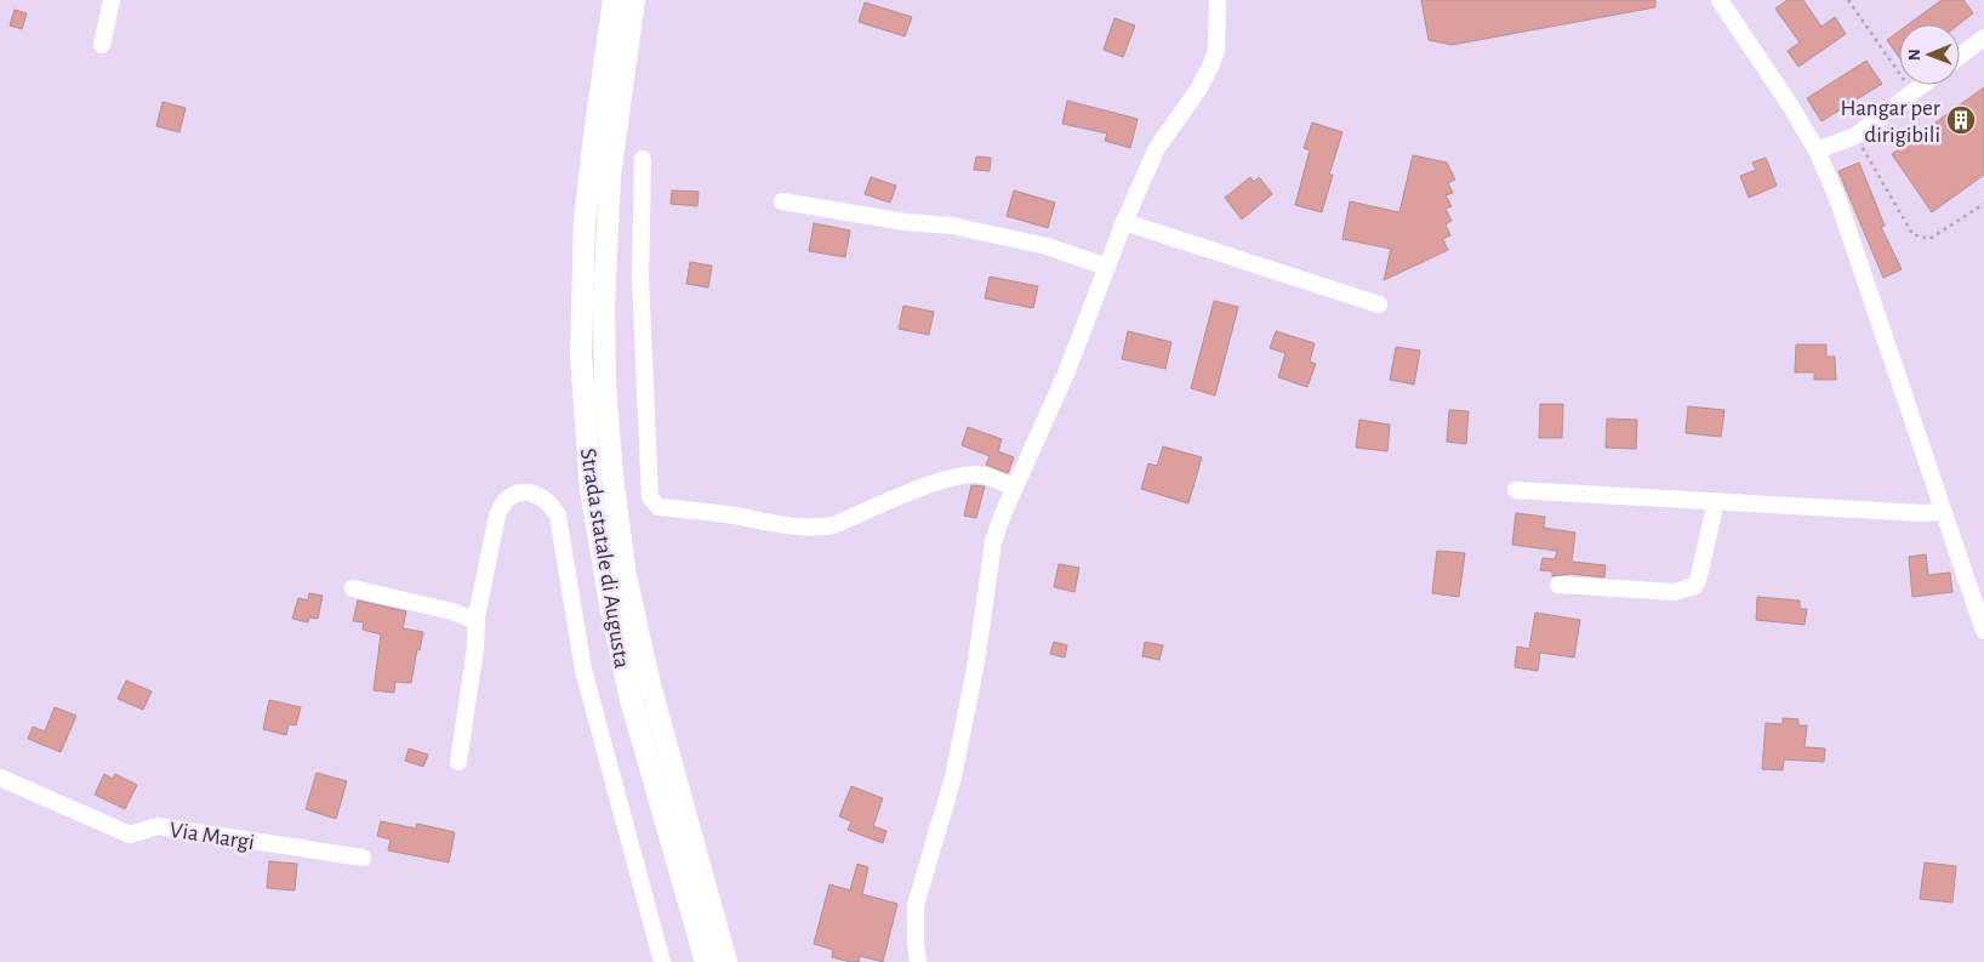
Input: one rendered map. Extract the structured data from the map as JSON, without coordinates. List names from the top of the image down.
{
  "streets": {
    "main road": ["Strada statale di Augusta"],
    "street": ["Via Margi"]
  },
  "places": {
    "building": ["Hangar per dirigibili"]
  },
  "north": "left"
}
